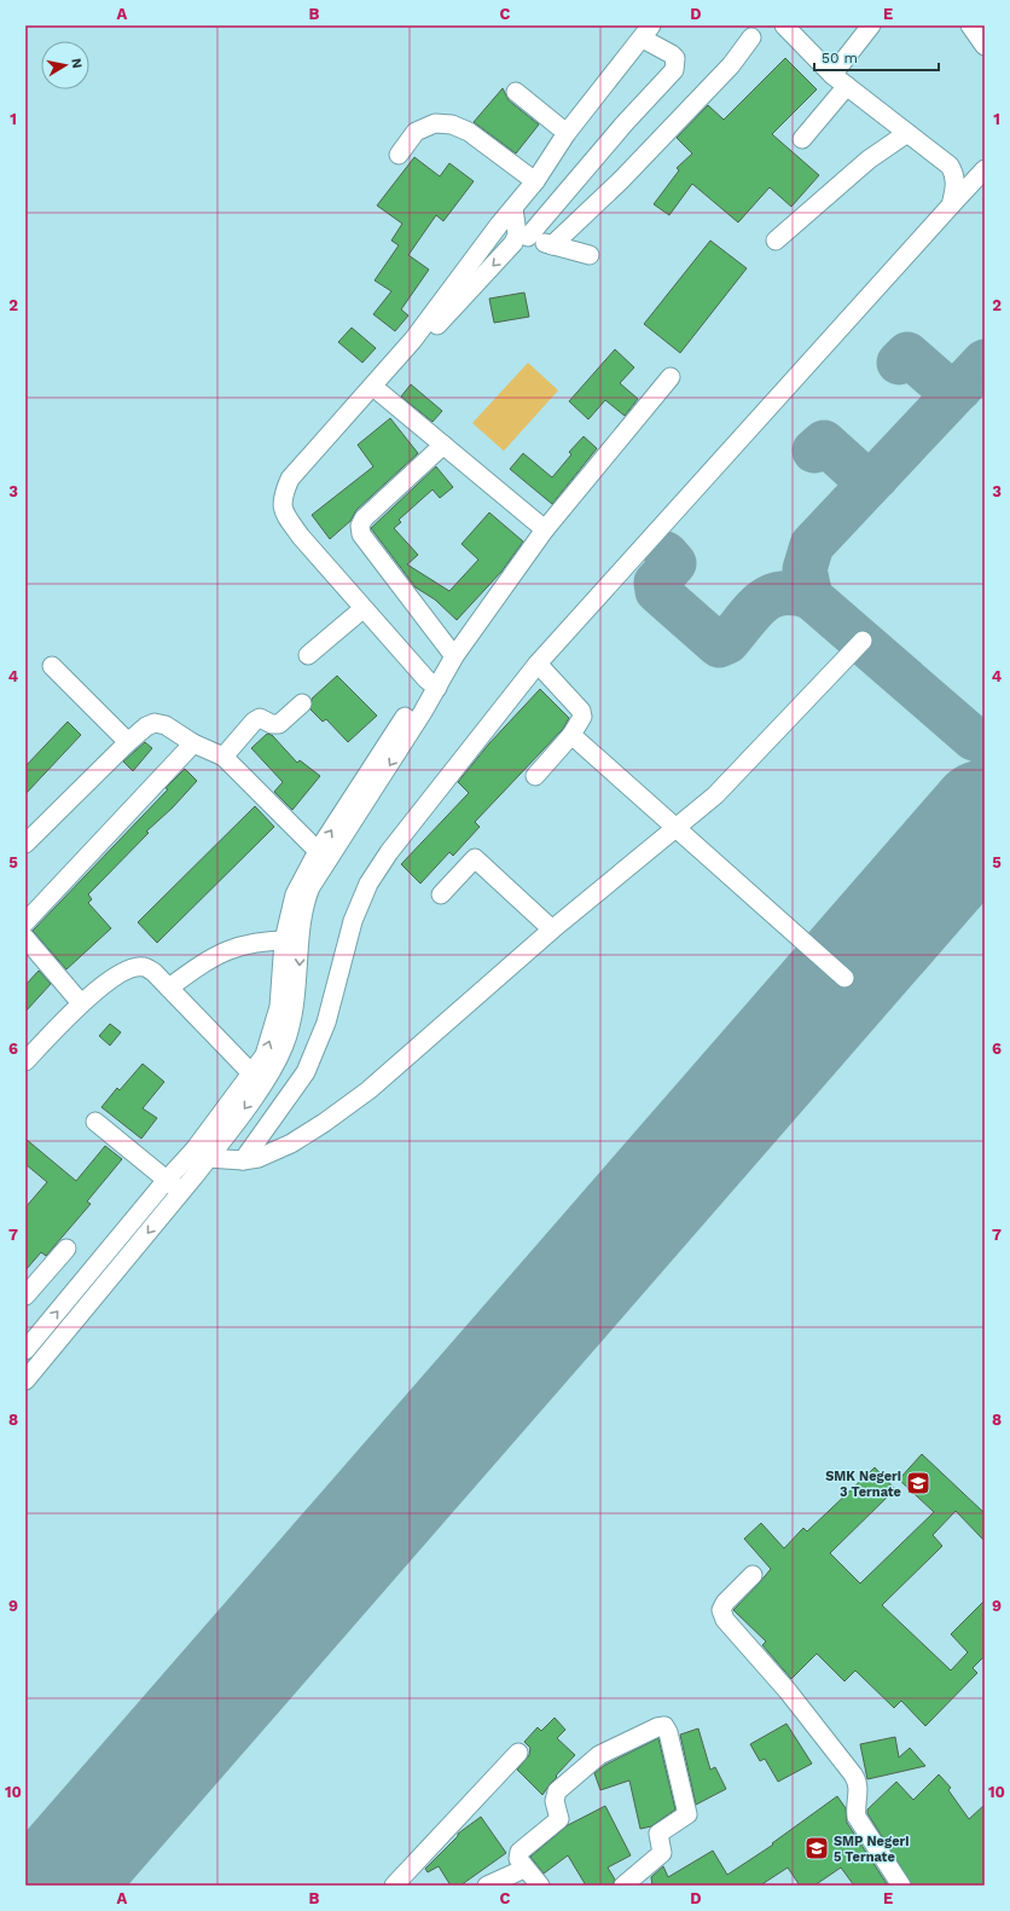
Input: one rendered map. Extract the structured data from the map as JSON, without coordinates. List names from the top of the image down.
{
  "places": {
    "school or university": ["SMK Negeri 3 Ternate", "SMP Negeri 5 Ternate"]
  },
  "scale_bar": "50 m",
  "north": "right",
  "grid": {
    "columns": [
      "A",
      "B",
      "C",
      "D",
      "E"
    ],
    "rows": [
      "1",
      "2",
      "3",
      "4",
      "5",
      "6",
      "7",
      "8",
      "9",
      "10"
    ]
  }
}
